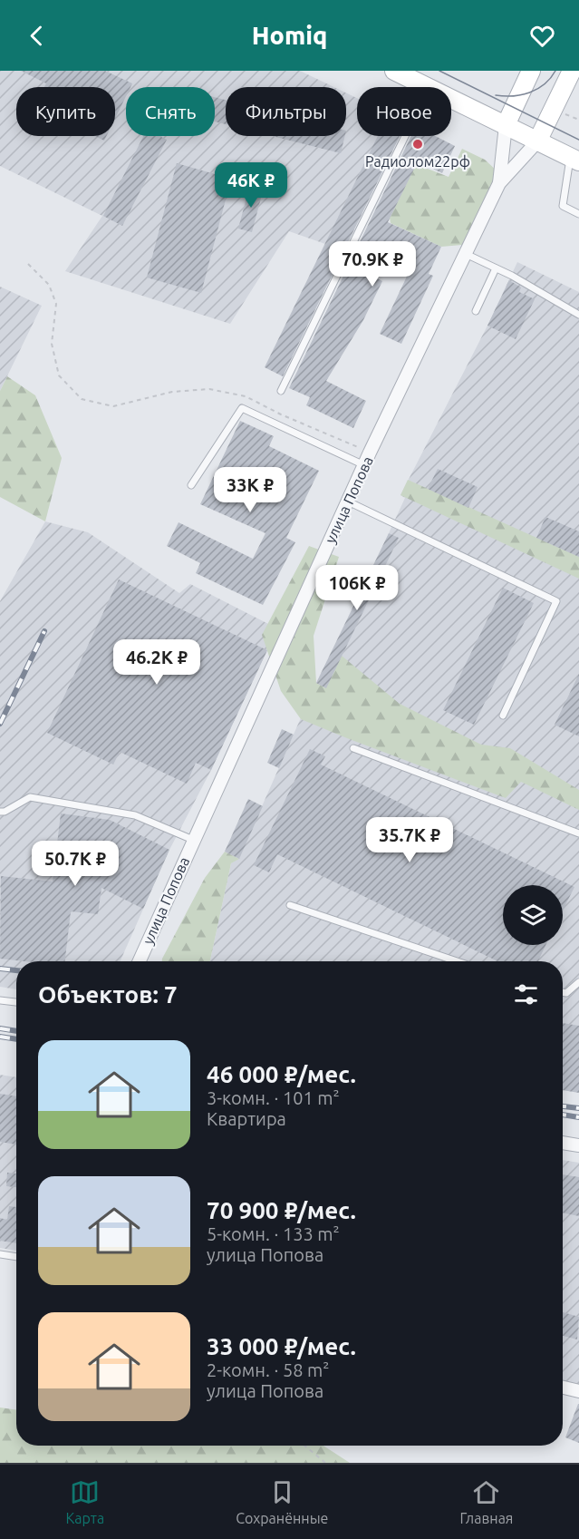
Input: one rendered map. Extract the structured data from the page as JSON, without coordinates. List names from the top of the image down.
{
  "streets": {
    "main road": ["улица Попова"]
  },
  "places": ["Радиолом22рф"],
  "page": {
    "header": "Homiq",
    "chip": [
      "Купить",
      "Снять",
      "Фильтры",
      "Новое"
    ],
    "price": [
      "46K ₽",
      "70.9K ₽",
      "33K ₽",
      "106K ₽",
      "46.2K ₽",
      "35.7K ₽",
      "50.7K ₽"
    ],
    "heading": "Объектов: 7",
    "list": [
      {
        "name": "46 000 ₽/мес.",
        "note": "3-комн. · 101 m² · Квартира"
      },
      {
        "name": "70 900 ₽/мес.",
        "note": "5-комн. · 133 m² · улица Попова"
      },
      {
        "name": "33 000 ₽/мес.",
        "note": "2-комн. · 58 m² · улица Попова"
      }
    ],
    "tabs": ["Карта", "Сохранённые", "Главная"]
  }
}
